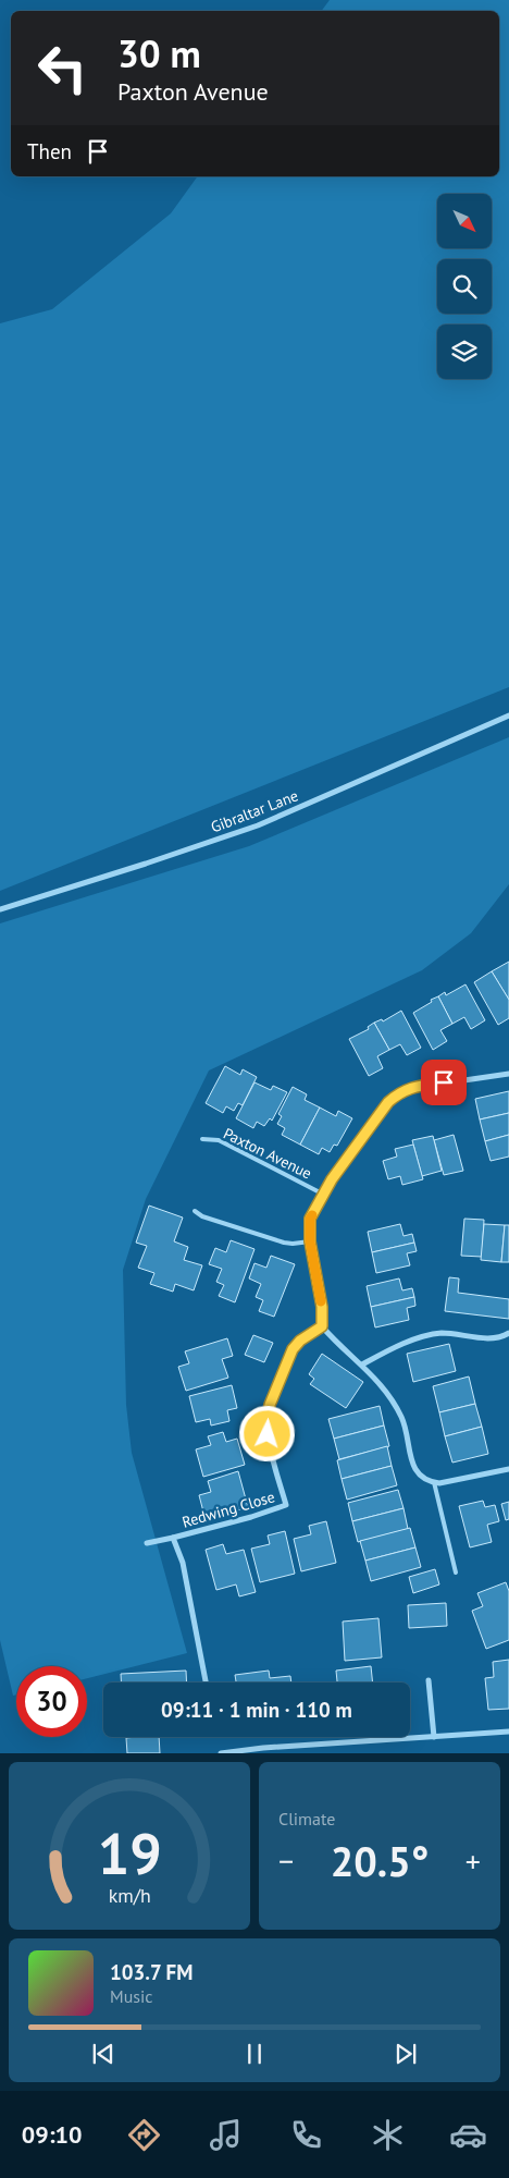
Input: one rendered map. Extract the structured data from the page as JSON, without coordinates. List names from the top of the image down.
{
  "streets": {
    "street": ["Gibraltar Lane", "Paxton Avenue", "Redwing Close"]
  },
  "crossings": [
    ["Paxton Avenue", "Redwing Close"]
  ],
  "north": "bottom right",
  "page": {
    "turn": ["30 m", "Paxton Avenue"],
    "then": "Then",
    "limit": "30",
    "trip": "09:11 · 1 min · 110 m",
    "tile": "Climate",
    "heat": ["−", "20.5°", "+"],
    "song": ["103.7 FM", "Music"],
    "tabs": "09:10",
    "gauge": ["19", "km/h"]
  }
}
